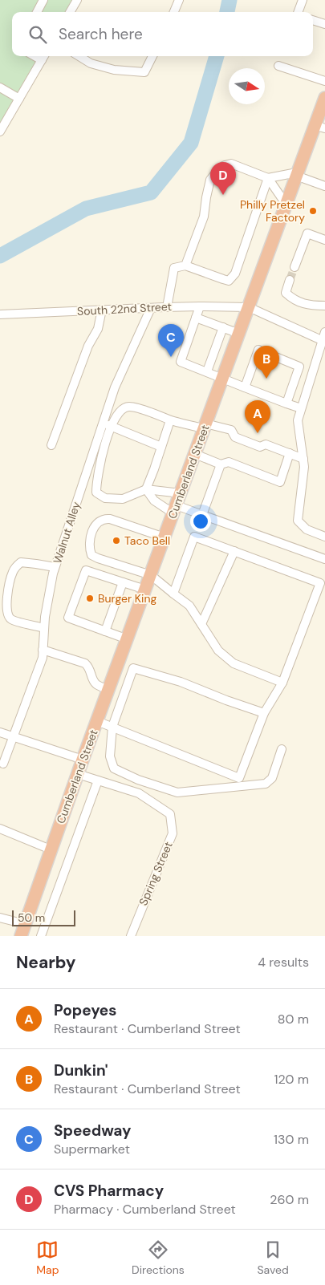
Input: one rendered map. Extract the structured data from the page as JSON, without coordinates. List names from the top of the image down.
{
  "streets": {
    "highway": ["Cumberland Street"],
    "street": ["South 22nd Street", "Walnut Alley", "Spring Street"]
  },
  "crossings": [
    ["South 22nd Street", "Cumberland Street"],
    ["South 22nd Street", "Walnut Alley"],
    ["Cumberland Street", "Spring Street"]
  ],
  "places": ["Philly Pretzel Factory", "Taco Bell", "Burger King"],
  "scale_bar": "50 m",
  "north": "right",
  "page": {
    "search": "Search here",
    "pins": [
      "D",
      "C",
      "B",
      "A"
    ],
    "scale": "50 m",
    "heading": ["Nearby", "4 results"],
    "list": [
      {
        "mark": "A",
        "name": "Popeyes",
        "note": "Restaurant · Cumberland Street",
        "value": "80 m"
      },
      {
        "mark": "B",
        "name": "Dunkin'",
        "note": "Restaurant · Cumberland Street",
        "value": "120 m"
      },
      {
        "mark": "C",
        "name": "Speedway",
        "note": "Supermarket",
        "value": "130 m"
      },
      {
        "mark": "D",
        "name": "CVS Pharmacy",
        "note": "Pharmacy · Cumberland Street",
        "value": "260 m"
      }
    ],
    "nav": ["Map", "Directions", "Saved"]
  }
}
